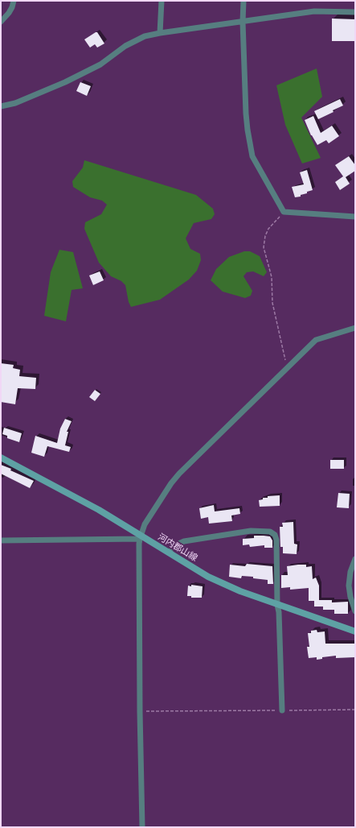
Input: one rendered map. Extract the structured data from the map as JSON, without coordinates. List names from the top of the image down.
{
  "streets": {
    "main road": ["河内郡山線"]
  }
}
